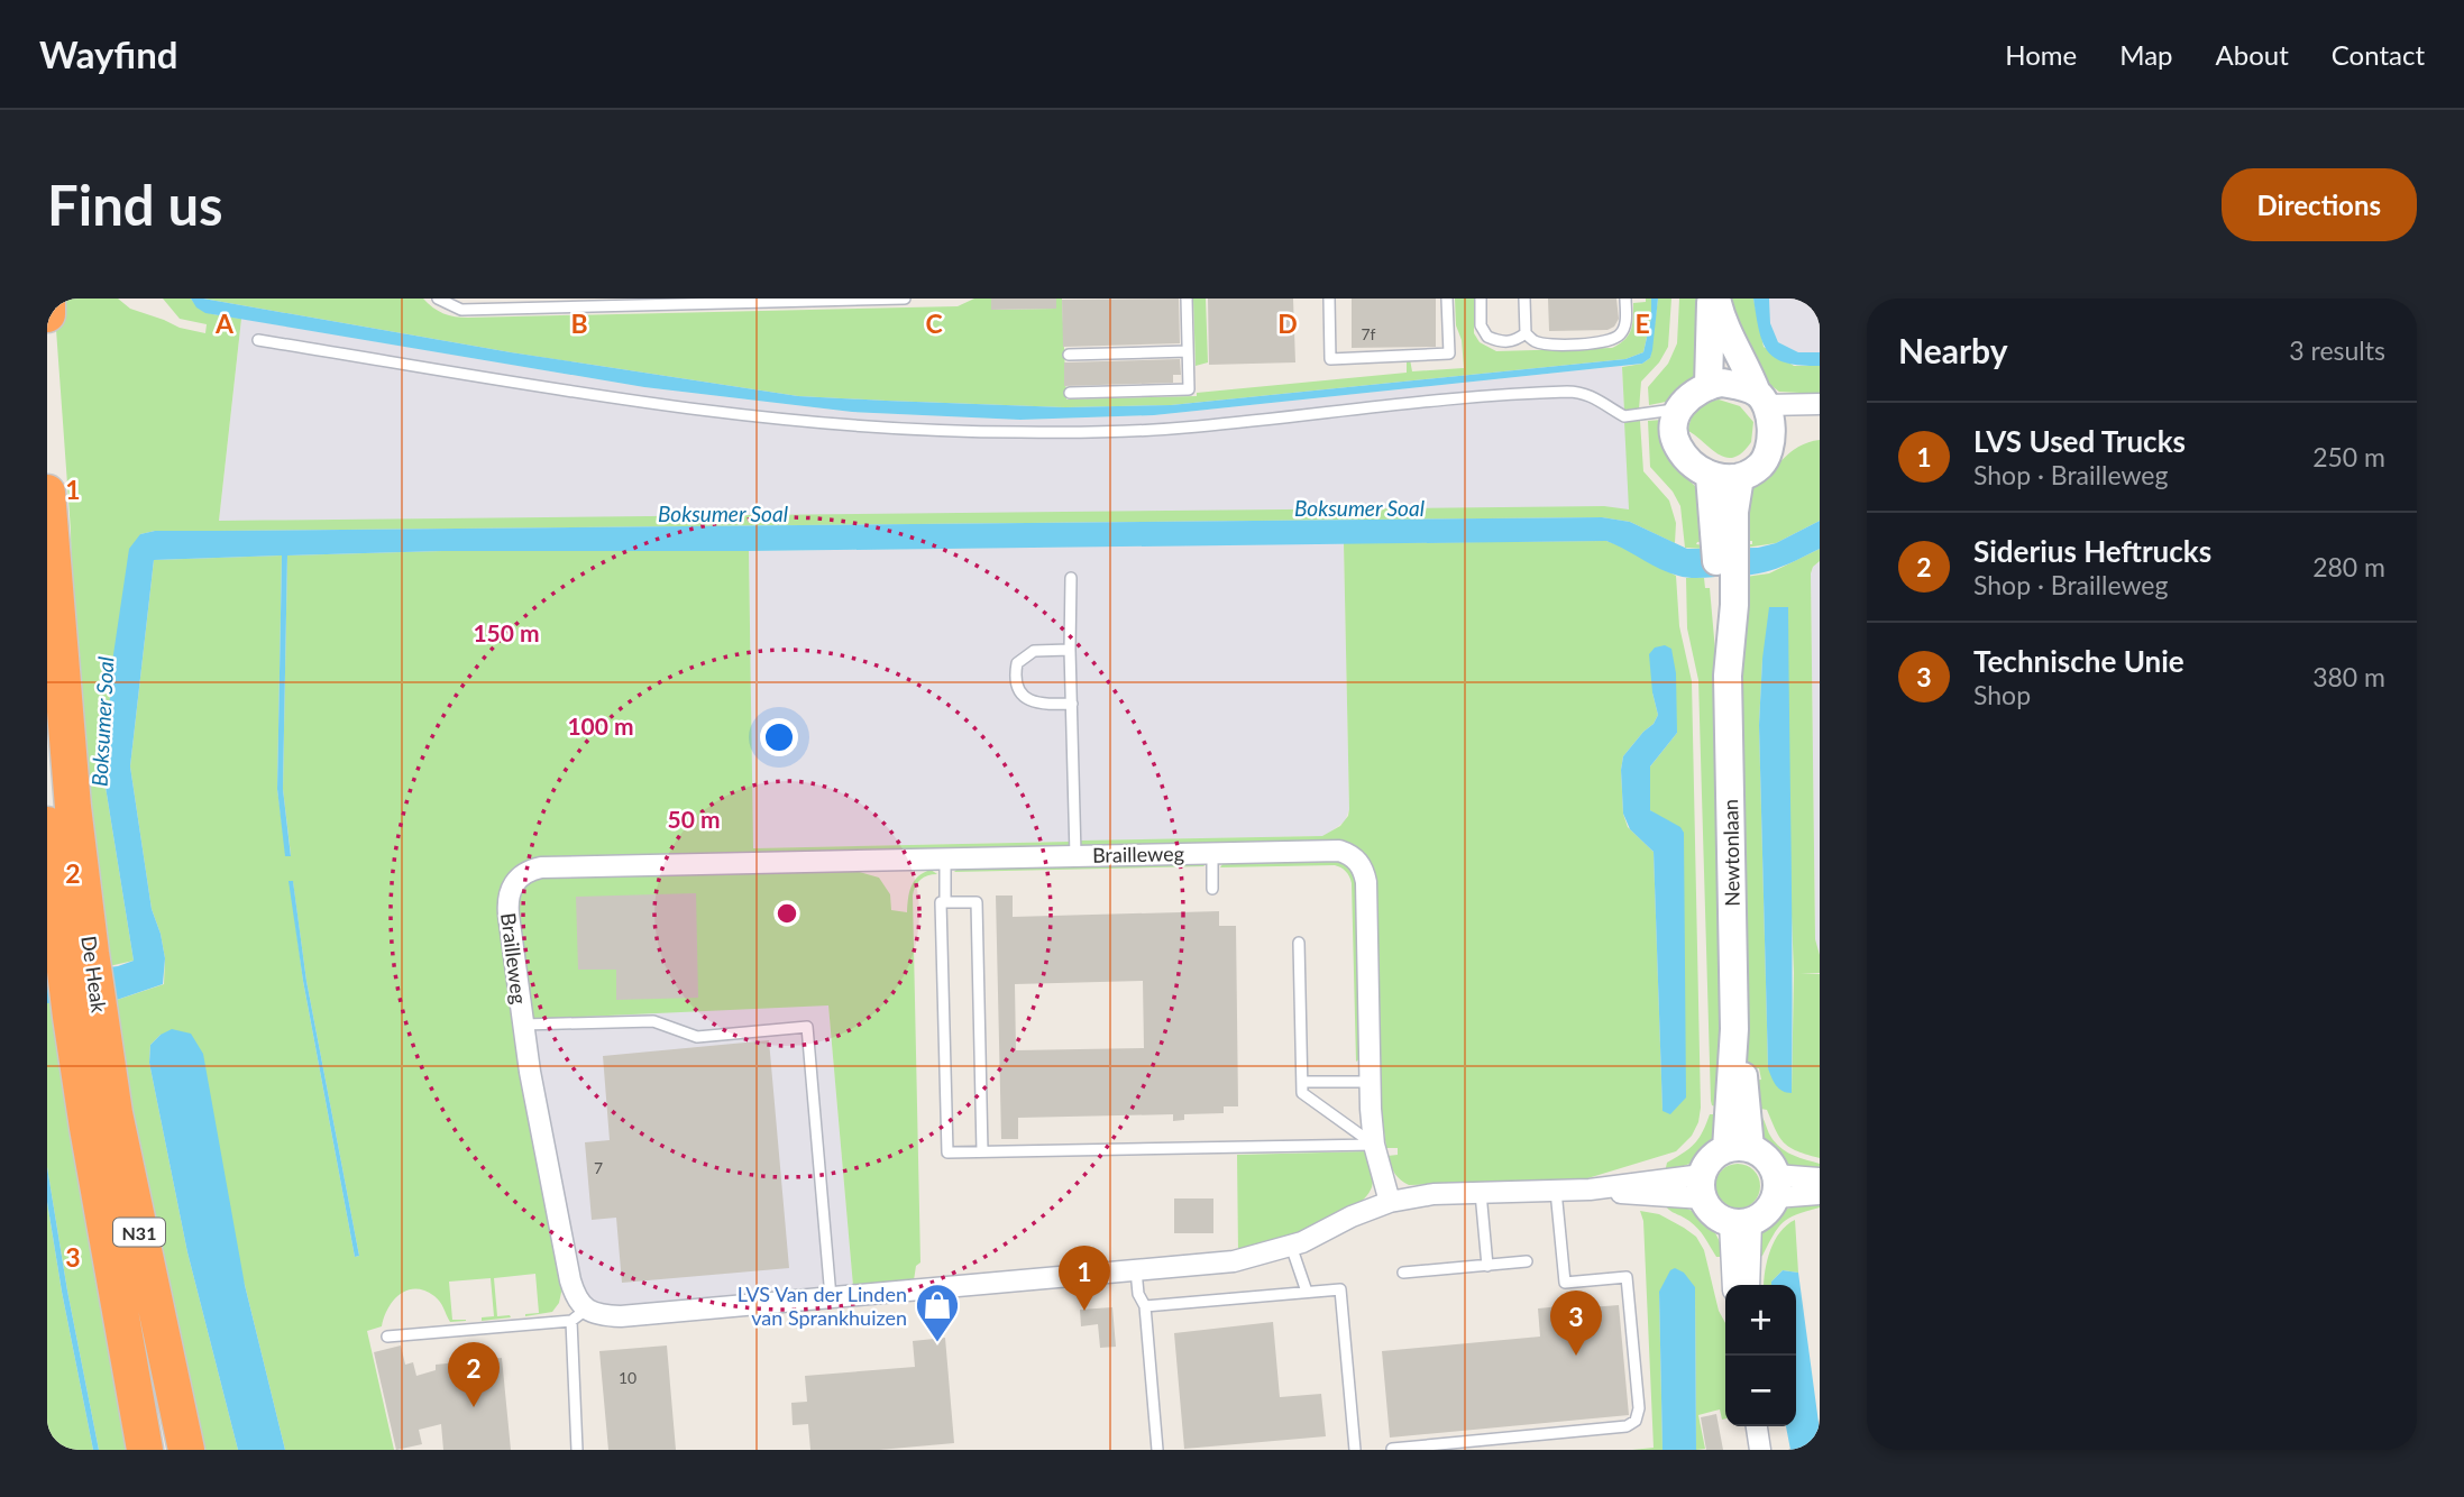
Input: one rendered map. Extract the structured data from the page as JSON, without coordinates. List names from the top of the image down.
{
  "streets": {
    "highway": ["De Heak", "N31"],
    "street": ["Newtonlaan", "Brailleweg"]
  },
  "water": ["Boksumer Soal"],
  "places": {
    "shop": ["LVS Van der Linden van Sprankhuizen"]
  },
  "house_numbers": ["7f", "7", "10"],
  "page": {
    "header": "Wayfind",
    "nav": [
      "Home",
      "Map",
      "About",
      "Contact"
    ],
    "buttons": "Directions",
    "title": "Find us",
    "heading": ["Nearby", "3 results"],
    "list": [
      {
        "mark": "1",
        "name": "LVS Used Trucks",
        "note": "Shop · Brailleweg",
        "value": "250 m"
      },
      {
        "mark": "2",
        "name": "Siderius Heftrucks",
        "note": "Shop · Brailleweg",
        "value": "280 m"
      },
      {
        "mark": "3",
        "name": "Technische Unie",
        "note": "Shop",
        "value": "380 m"
      }
    ],
    "pins": ["1", "3", "2"],
    "map_buttons": ["+", "−"]
  },
  "grid": {
    "columns": [
      "A",
      "B",
      "C",
      "D",
      "E"
    ],
    "rows": ["1", "2", "3"]
  },
  "rings": ["150 m", "100 m", "50 m"]
}
